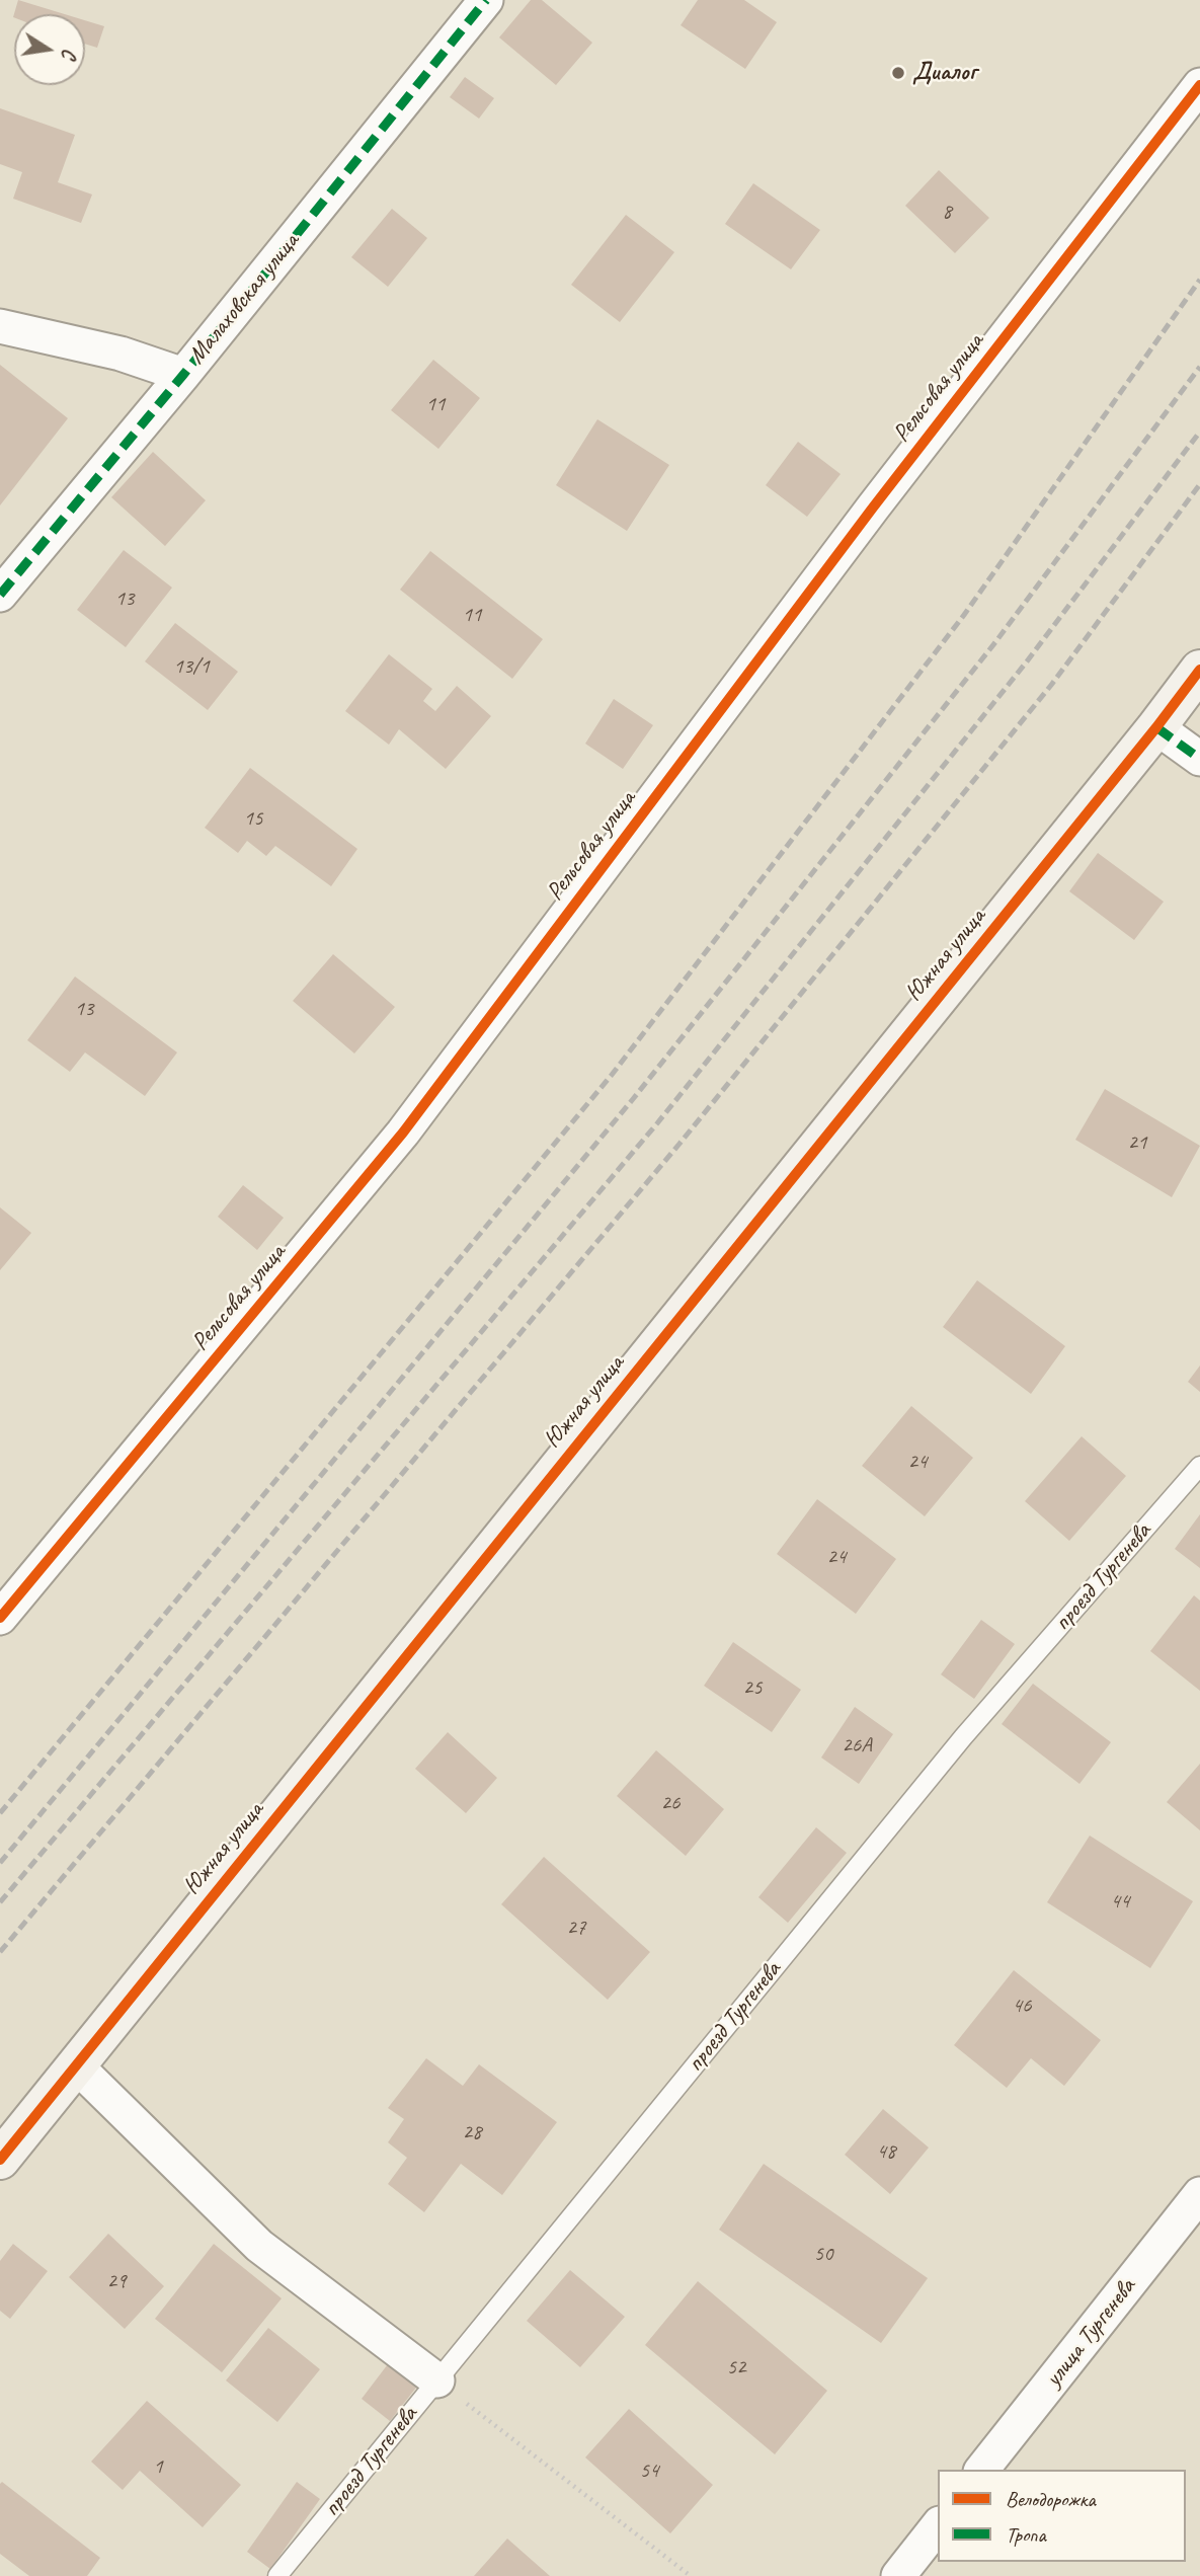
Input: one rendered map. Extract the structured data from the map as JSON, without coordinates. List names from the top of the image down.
{
  "streets": {
    "street": [
      "Малаховская улица",
      "Рельсовая улица",
      "Южная улица",
      "улица Тургенева"
    ],
    "lane": ["проезд Тургенева"]
  },
  "places": ["Диалог"],
  "house_numbers": [
    "8",
    "11",
    "13",
    "11",
    "13/1",
    "15",
    "13",
    "21",
    "24",
    "24",
    "25",
    "26А",
    "26",
    "44",
    "27",
    "46",
    "28",
    "48",
    "50",
    "29",
    "52",
    "1",
    "54"
  ],
  "legend": ["Велодорожка", "Тропа"],
  "north": "right"
}
